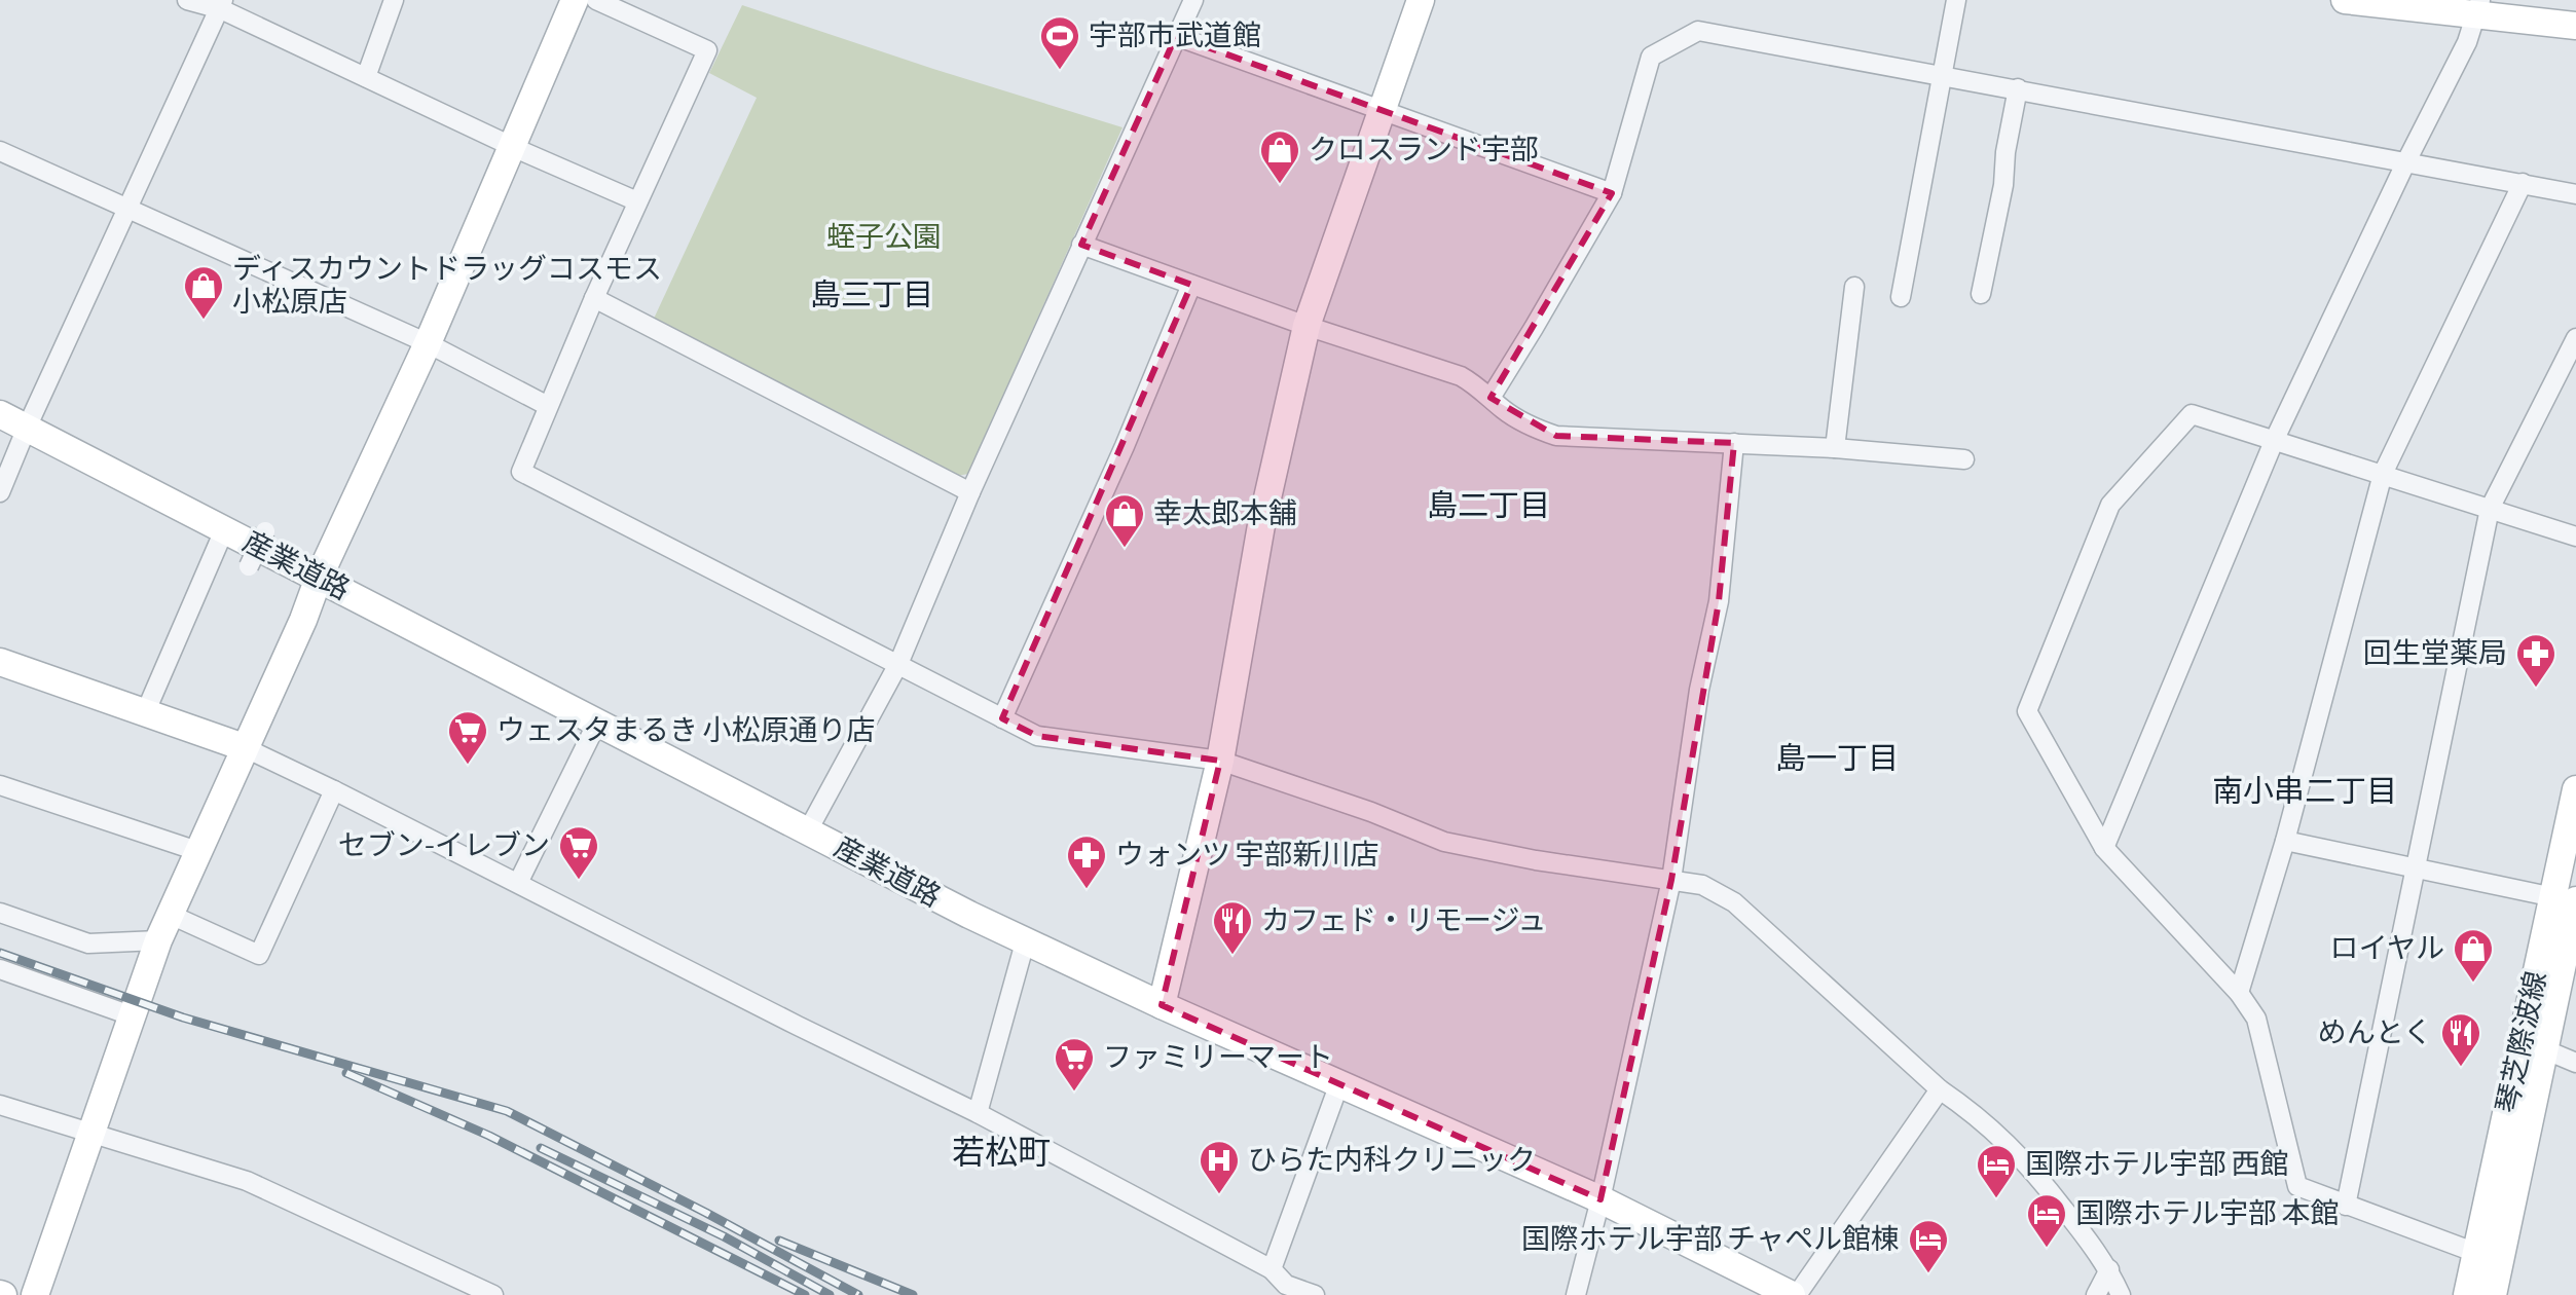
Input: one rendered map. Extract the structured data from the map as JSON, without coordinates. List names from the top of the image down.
{
  "streets": {
    "street": ["産業道路", "琴芝際波線"]
  },
  "districts": [
    "島三丁目",
    "島二丁目",
    "島一丁目",
    "南小串二丁目",
    "若松町"
  ],
  "parks": ["蛭子公園"],
  "places": {
    "sports": ["宇部市武道館"],
    "shop": [
      "クロスランド宇部",
      "ディスカウントドラッグコスモス 小松原店",
      "幸太郎本舗",
      "ロイヤル"
    ],
    "pharmacy": ["回生堂薬局", "ウォンツ 宇部新川店"],
    "supermarket": ["ウェスタまるき 小松原通り店", "セブン-イレブン", "ファミリーマート"],
    "restaurant": ["カフェド・リモージュ", "めんとく"],
    "hospital": ["ひらた内科クリニック"],
    "hotel": ["国際ホテル宇部 西館", "国際ホテル宇部 本館", "国際ホテル宇部 チャペル館棟"]
  }
}
